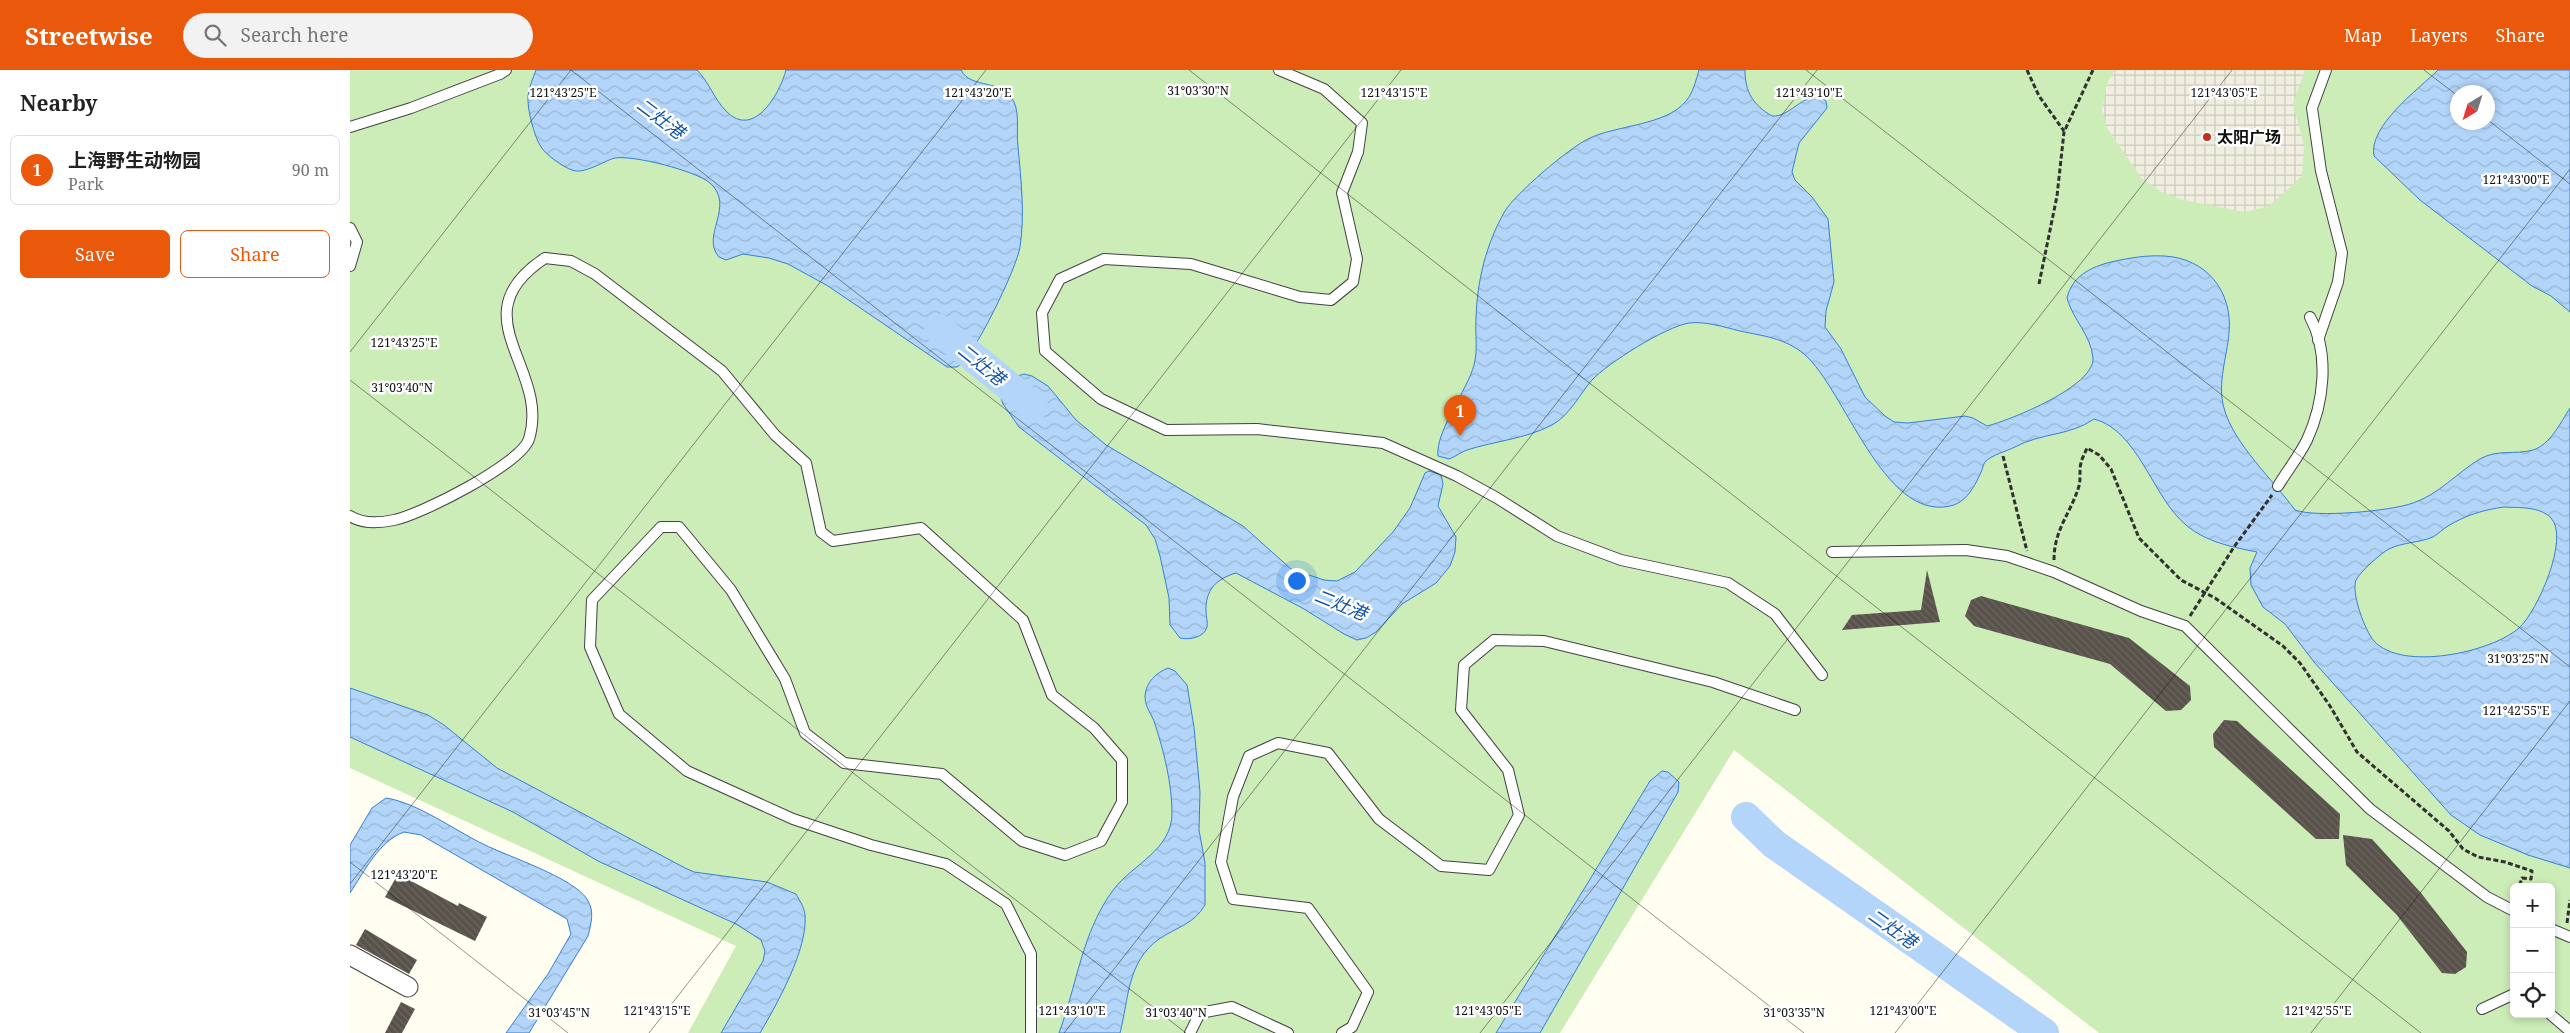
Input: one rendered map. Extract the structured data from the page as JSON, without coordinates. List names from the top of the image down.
{
  "water": ["二灶港"],
  "places": ["太阳广场"],
  "north": "bottom left",
  "page": {
    "header": "Streetwise",
    "search": "Search here",
    "nav": ["Map", "Layers", "Share"],
    "heading": "Nearby",
    "list": [
      {
        "mark": "1",
        "name": "上海野生动物园",
        "note": "Park",
        "value": "90 m"
      }
    ],
    "buttons": ["Save", "Share"],
    "pins": "1",
    "map_buttons": ["+", "−"]
  },
  "coordinates": [
    "31°03'30\"N",
    "121°43'25\"E",
    "121°43'20\"E",
    "121°43'15\"E",
    "121°43'10\"E",
    "121°43'05\"E",
    "121°43'00\"E",
    "31°03'40\"N",
    "31°03'25\"N",
    "121°42'55\"E",
    "31°03'45\"N",
    "31°03'35\"N"
  ]
}
